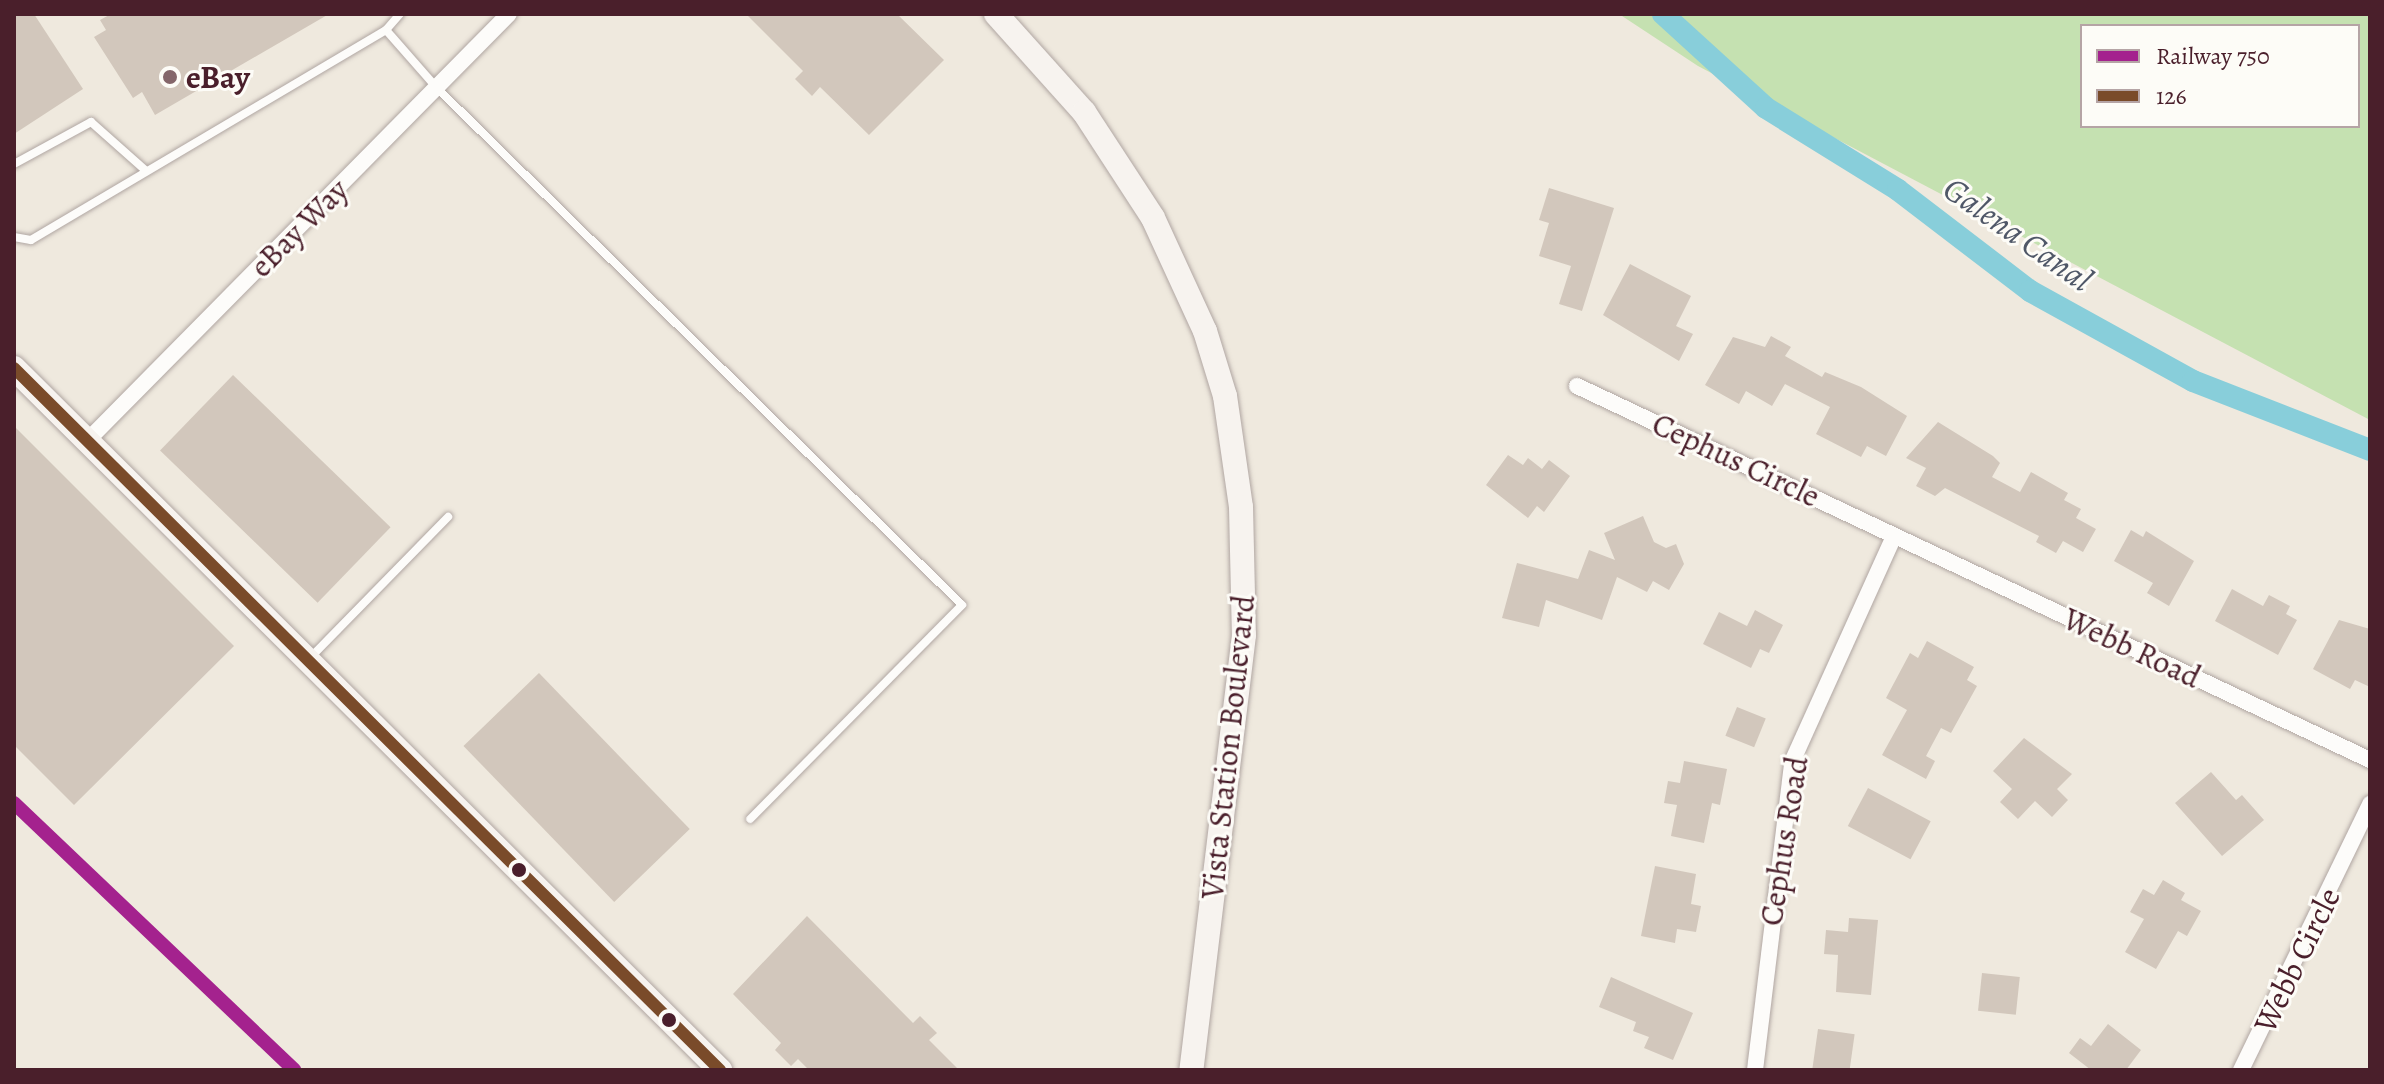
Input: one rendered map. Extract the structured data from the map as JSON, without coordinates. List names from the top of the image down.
{
  "streets": {
    "street": [
      "eBay Way",
      "Cephus Circle",
      "Webb Road",
      "Vista Station Boulevard",
      "Cephus Road",
      "Webb Circle"
    ]
  },
  "crossings": [
    ["Cephus Circle", "Webb Road"],
    ["Cephus Circle", "Cephus Road"],
    ["Webb Road", "Cephus Road"]
  ],
  "water": ["Galena Canal"],
  "places": ["eBay"],
  "lines": ["transit line 126", "rail line 750"],
  "legend": ["Railway 750", "126"]
}
